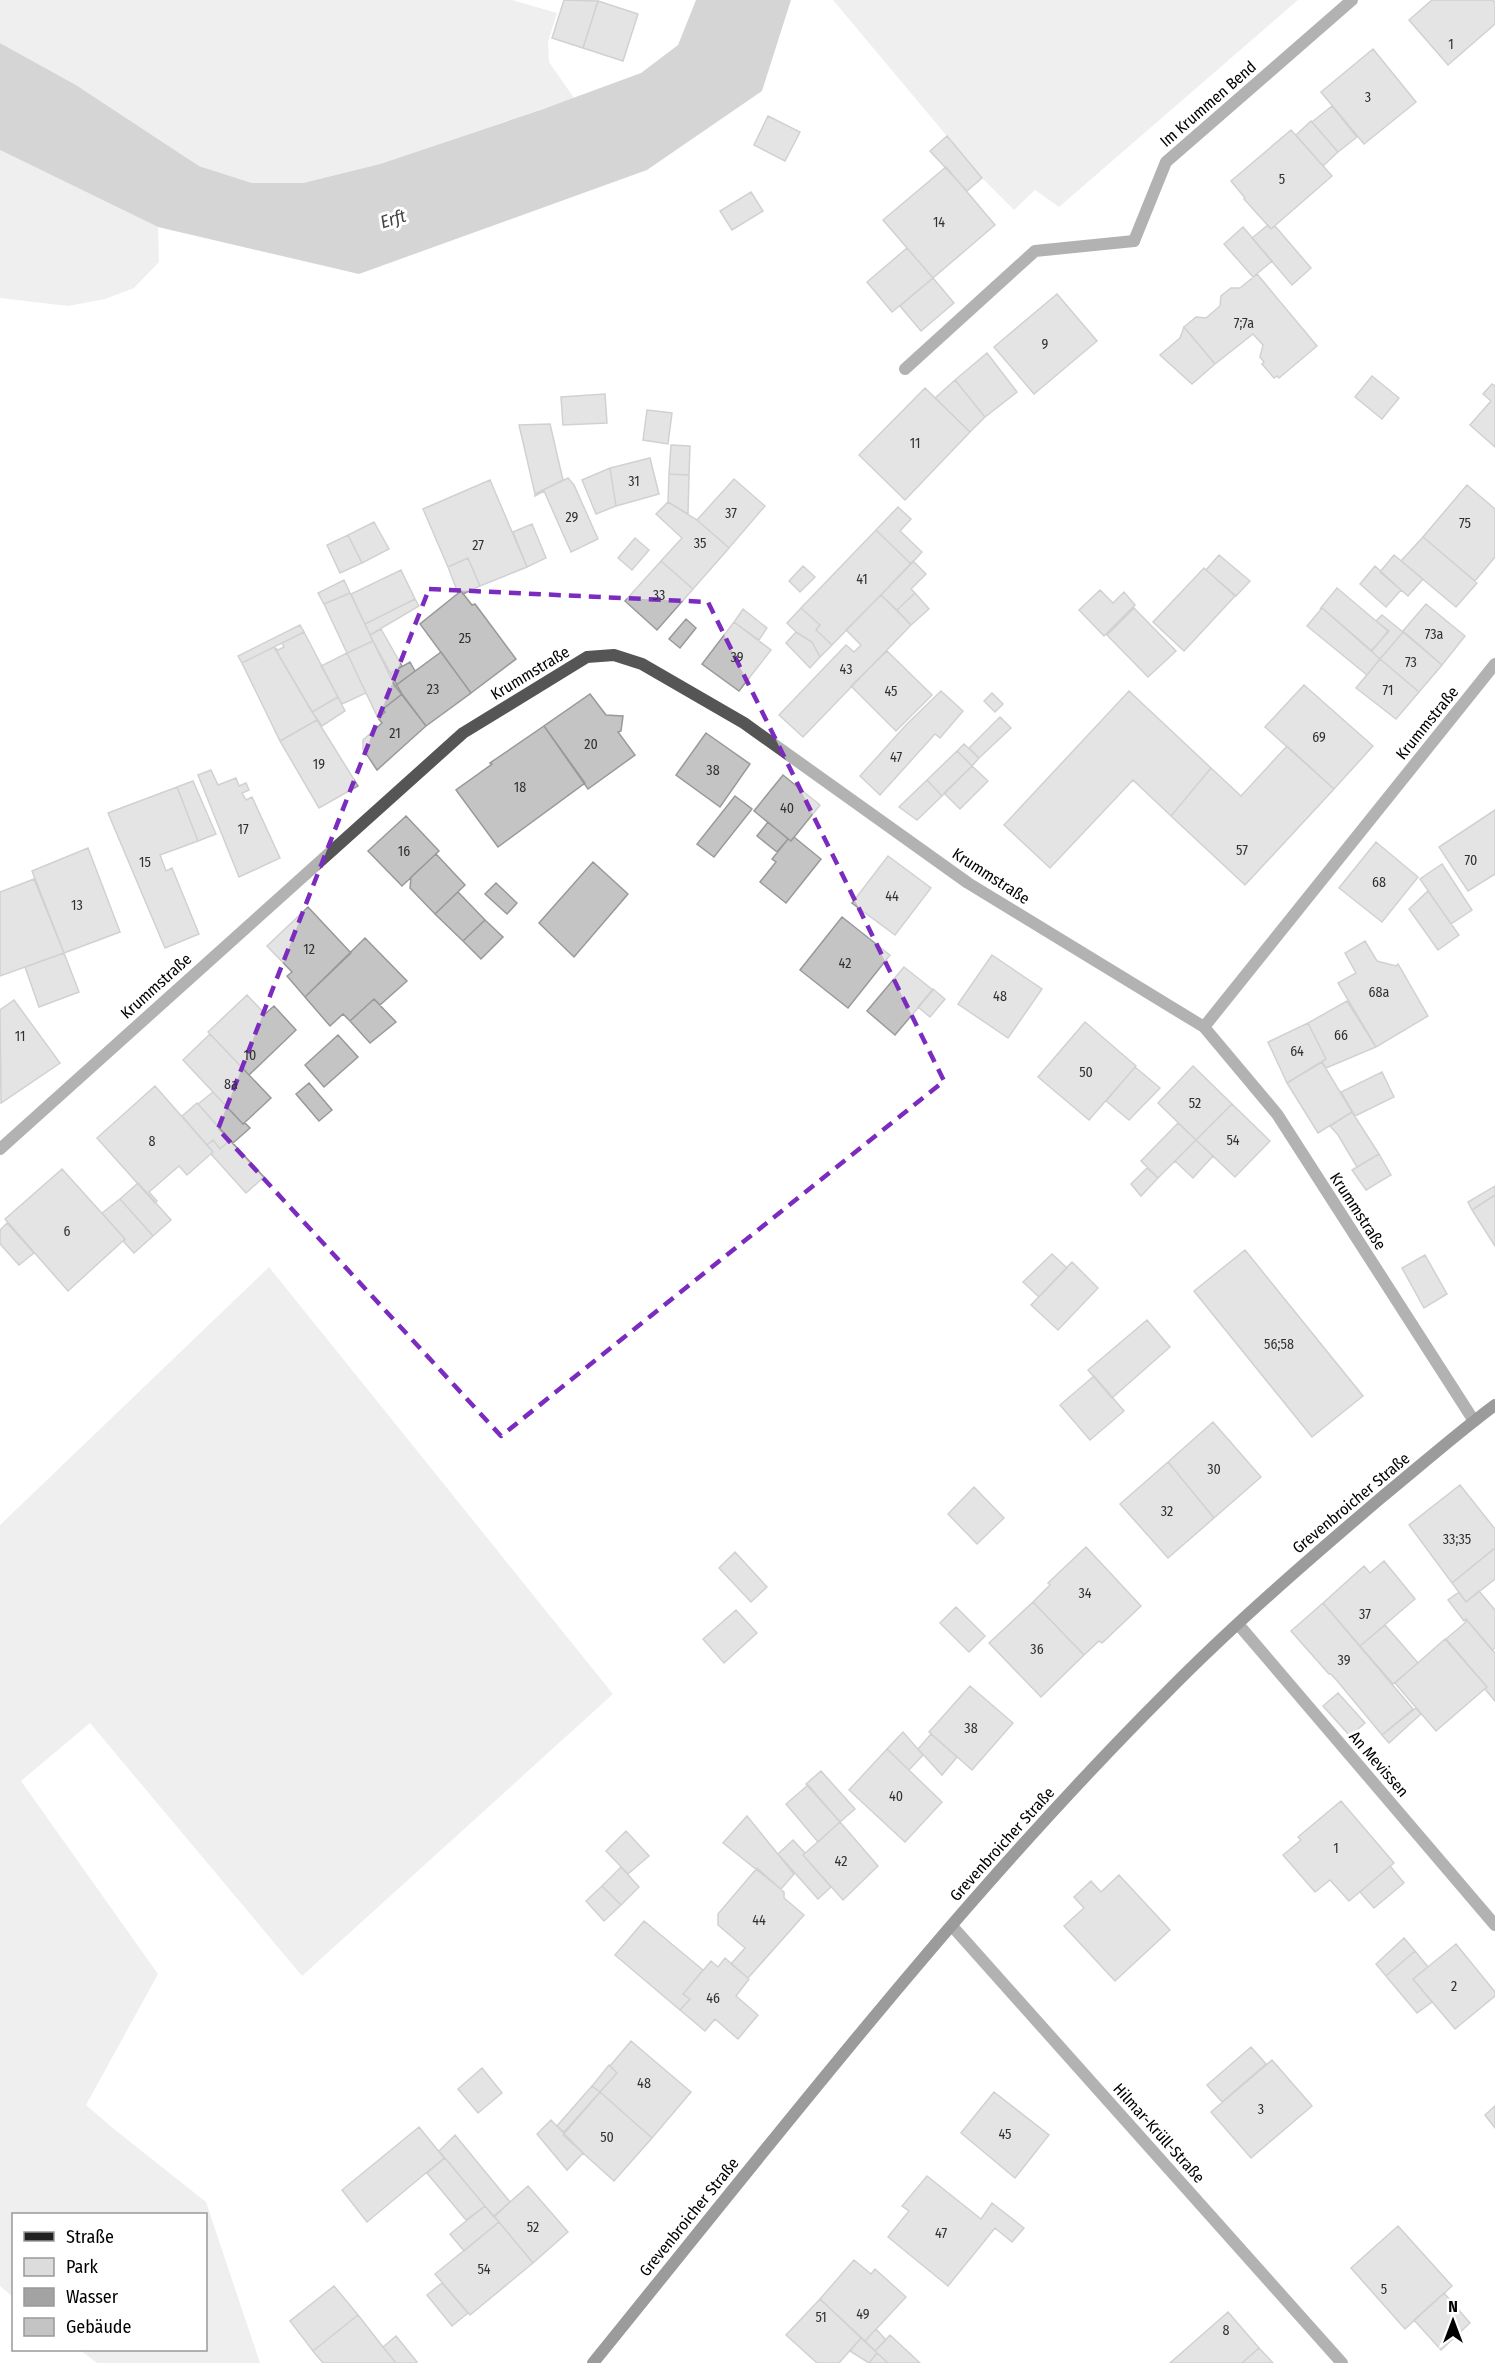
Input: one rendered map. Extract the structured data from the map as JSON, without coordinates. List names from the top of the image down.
{
  "streets": {
    "street": [
      "Im Krummen Bend",
      "Krummstraße",
      "Grevenbroicher Straße",
      "An Mevissen",
      "Hilmar-Krüll-Straße"
    ]
  },
  "crossings": [
    ["Krummstraße", "Grevenbroicher Straße"],
    ["Grevenbroicher Straße", "An Mevissen"],
    ["Grevenbroicher Straße", "Hilmar-Krüll-Straße"]
  ],
  "water": ["Erft"],
  "house_numbers": [
    "1",
    "3",
    "5",
    "14",
    "7;7a",
    "9",
    "11",
    "31",
    "37",
    "29",
    "75",
    "35",
    "27",
    "41",
    "33",
    "73a",
    "25",
    "39",
    "73",
    "43",
    "23",
    "71",
    "45",
    "21",
    "69",
    "20",
    "47",
    "19",
    "38",
    "18",
    "40",
    "17",
    "57",
    "16",
    "70",
    "15",
    "68",
    "44",
    "13",
    "12",
    "42",
    "68a",
    "48",
    "66",
    "11",
    "64",
    "10",
    "50",
    "8a",
    "52",
    "54",
    "8",
    "6",
    "56;58",
    "30",
    "32",
    "33;35",
    "34",
    "37",
    "36",
    "39",
    "38",
    "40",
    "1",
    "42",
    "44",
    "2",
    "46",
    "48",
    "3",
    "45",
    "50",
    "52",
    "47",
    "54",
    "5",
    "49",
    "51",
    "8"
  ],
  "legend": [
    "Straße",
    "Park",
    "Wasser",
    "Gebäude"
  ],
  "north": "top"
}
